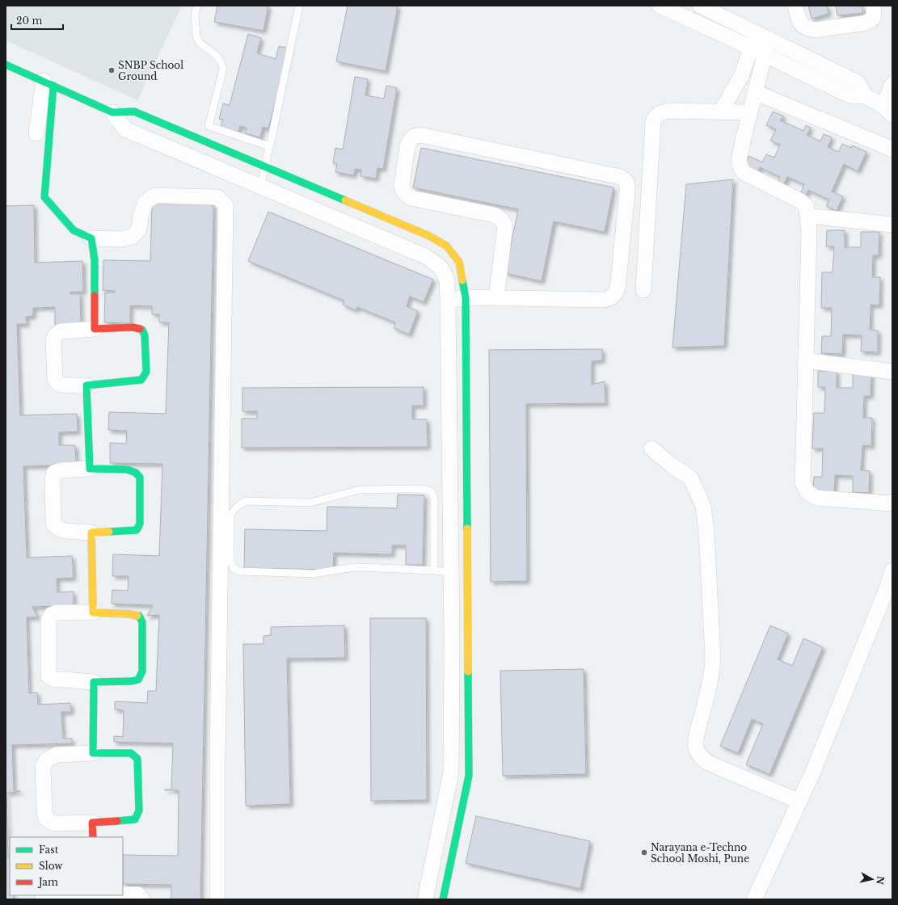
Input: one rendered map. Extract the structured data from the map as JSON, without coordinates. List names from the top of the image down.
{
  "places": ["SNBP School Ground", "Narayana e-Techno School Moshi, Pune"],
  "legend": ["Fast", "Slow", "Jam"],
  "scale_bar": "20 m",
  "north": "right"
}
